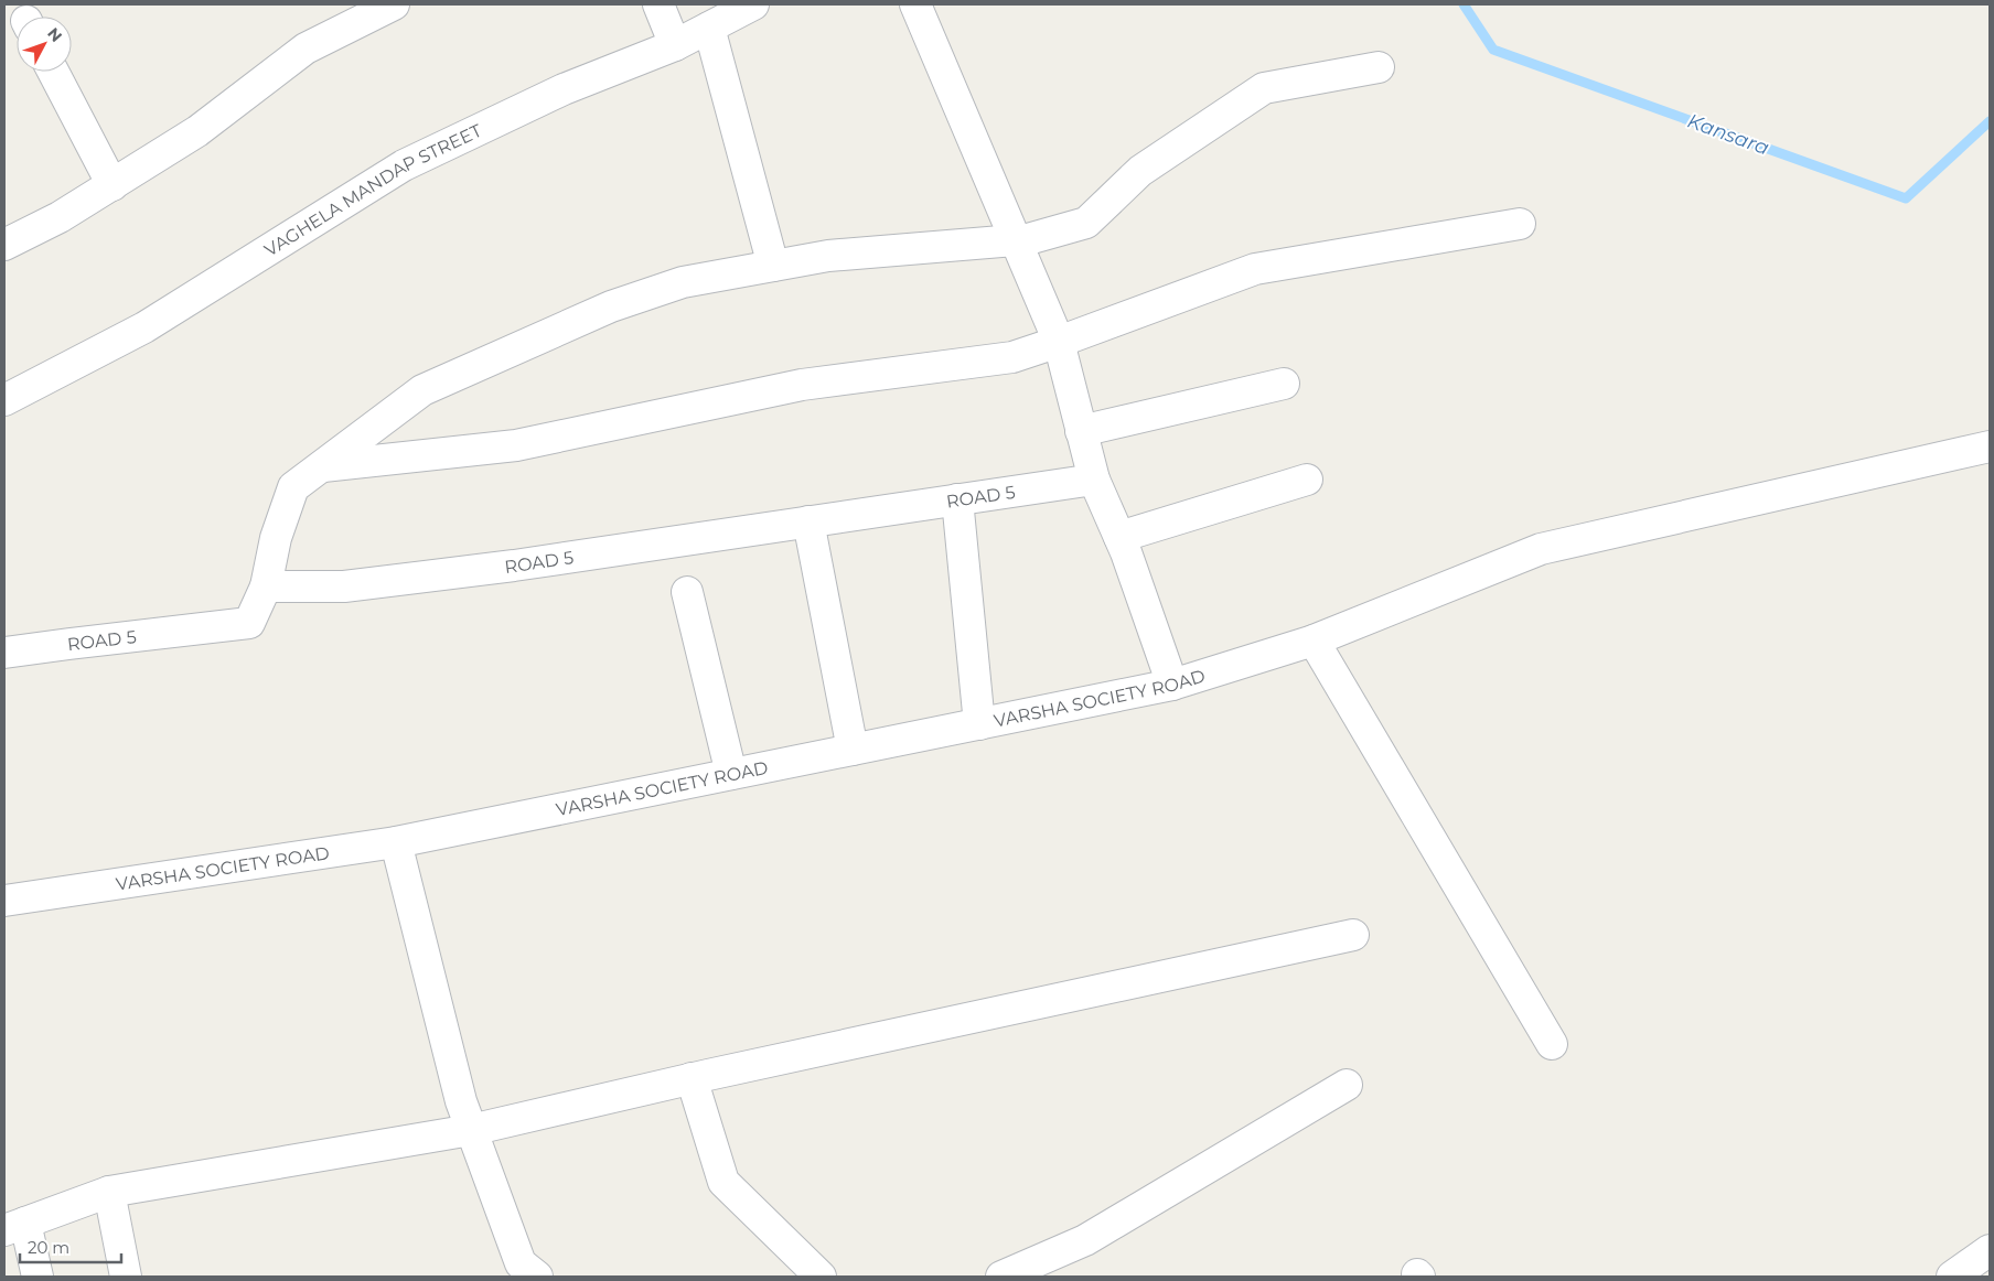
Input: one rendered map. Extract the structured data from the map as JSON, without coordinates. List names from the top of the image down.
{
  "streets": {
    "street": ["VAGHELA MANDAP STREET", "ROAD 5", "VARSHA SOCIETY ROAD"]
  },
  "water": ["Kansara"],
  "scale_bar": "20 m",
  "north": "top right"
}
